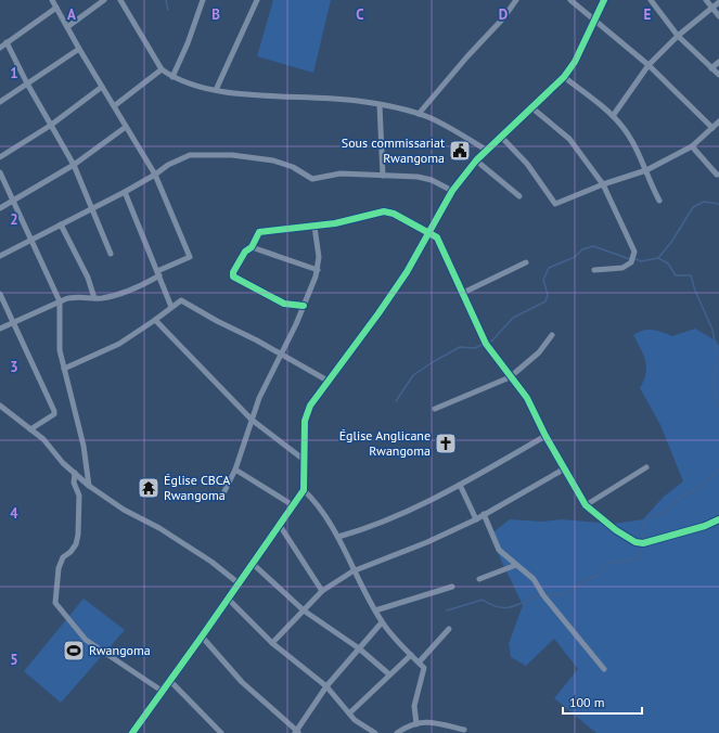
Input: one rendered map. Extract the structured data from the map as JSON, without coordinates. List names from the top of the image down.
{
  "places": {
    "public building": ["Sous commissariat Rwangoma"],
    "church": ["Église Anglicane Rwangoma"],
    "temple": ["Église CBCA Rwangoma"],
    "sports": ["Rwangoma"]
  },
  "scale_bar": "100 m",
  "grid": {
    "columns": [
      "A",
      "B",
      "C",
      "D",
      "E"
    ],
    "rows": [
      "1",
      "2",
      "3",
      "4",
      "5"
    ]
  }
}
